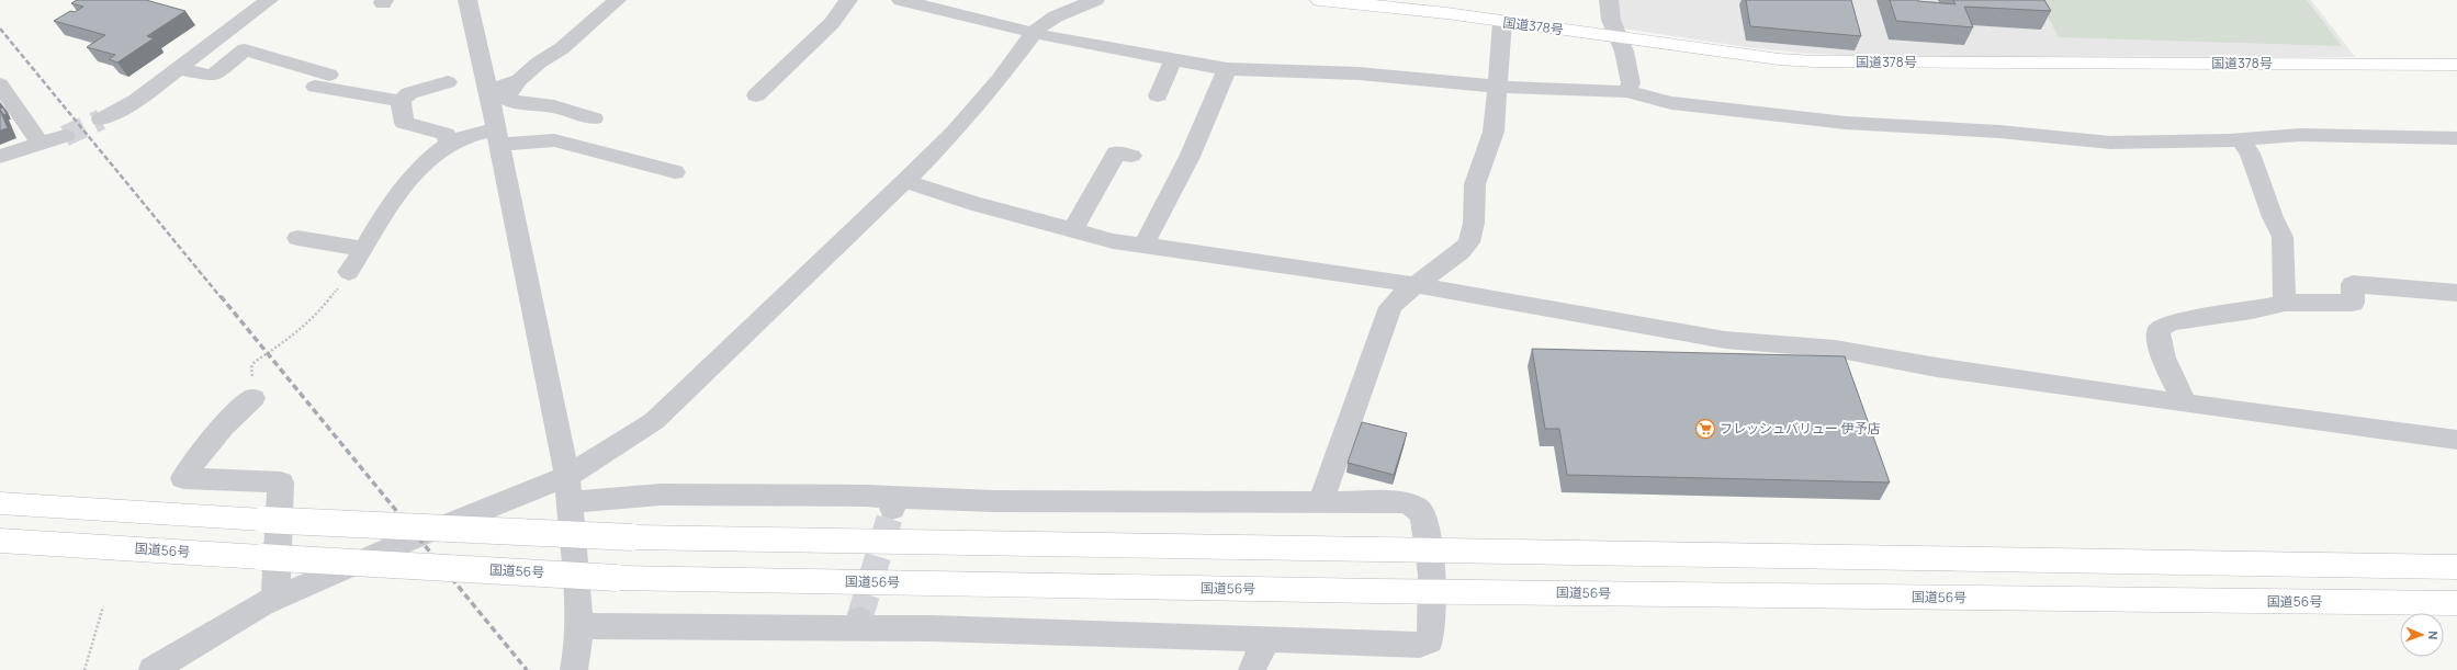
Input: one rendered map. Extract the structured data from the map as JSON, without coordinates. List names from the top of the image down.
{
  "streets": {
    "highway": ["国道378号", "国道56号"]
  },
  "places": {
    "supermarket": ["フレッシュバリュー 伊予店"]
  },
  "north": "right"
}
